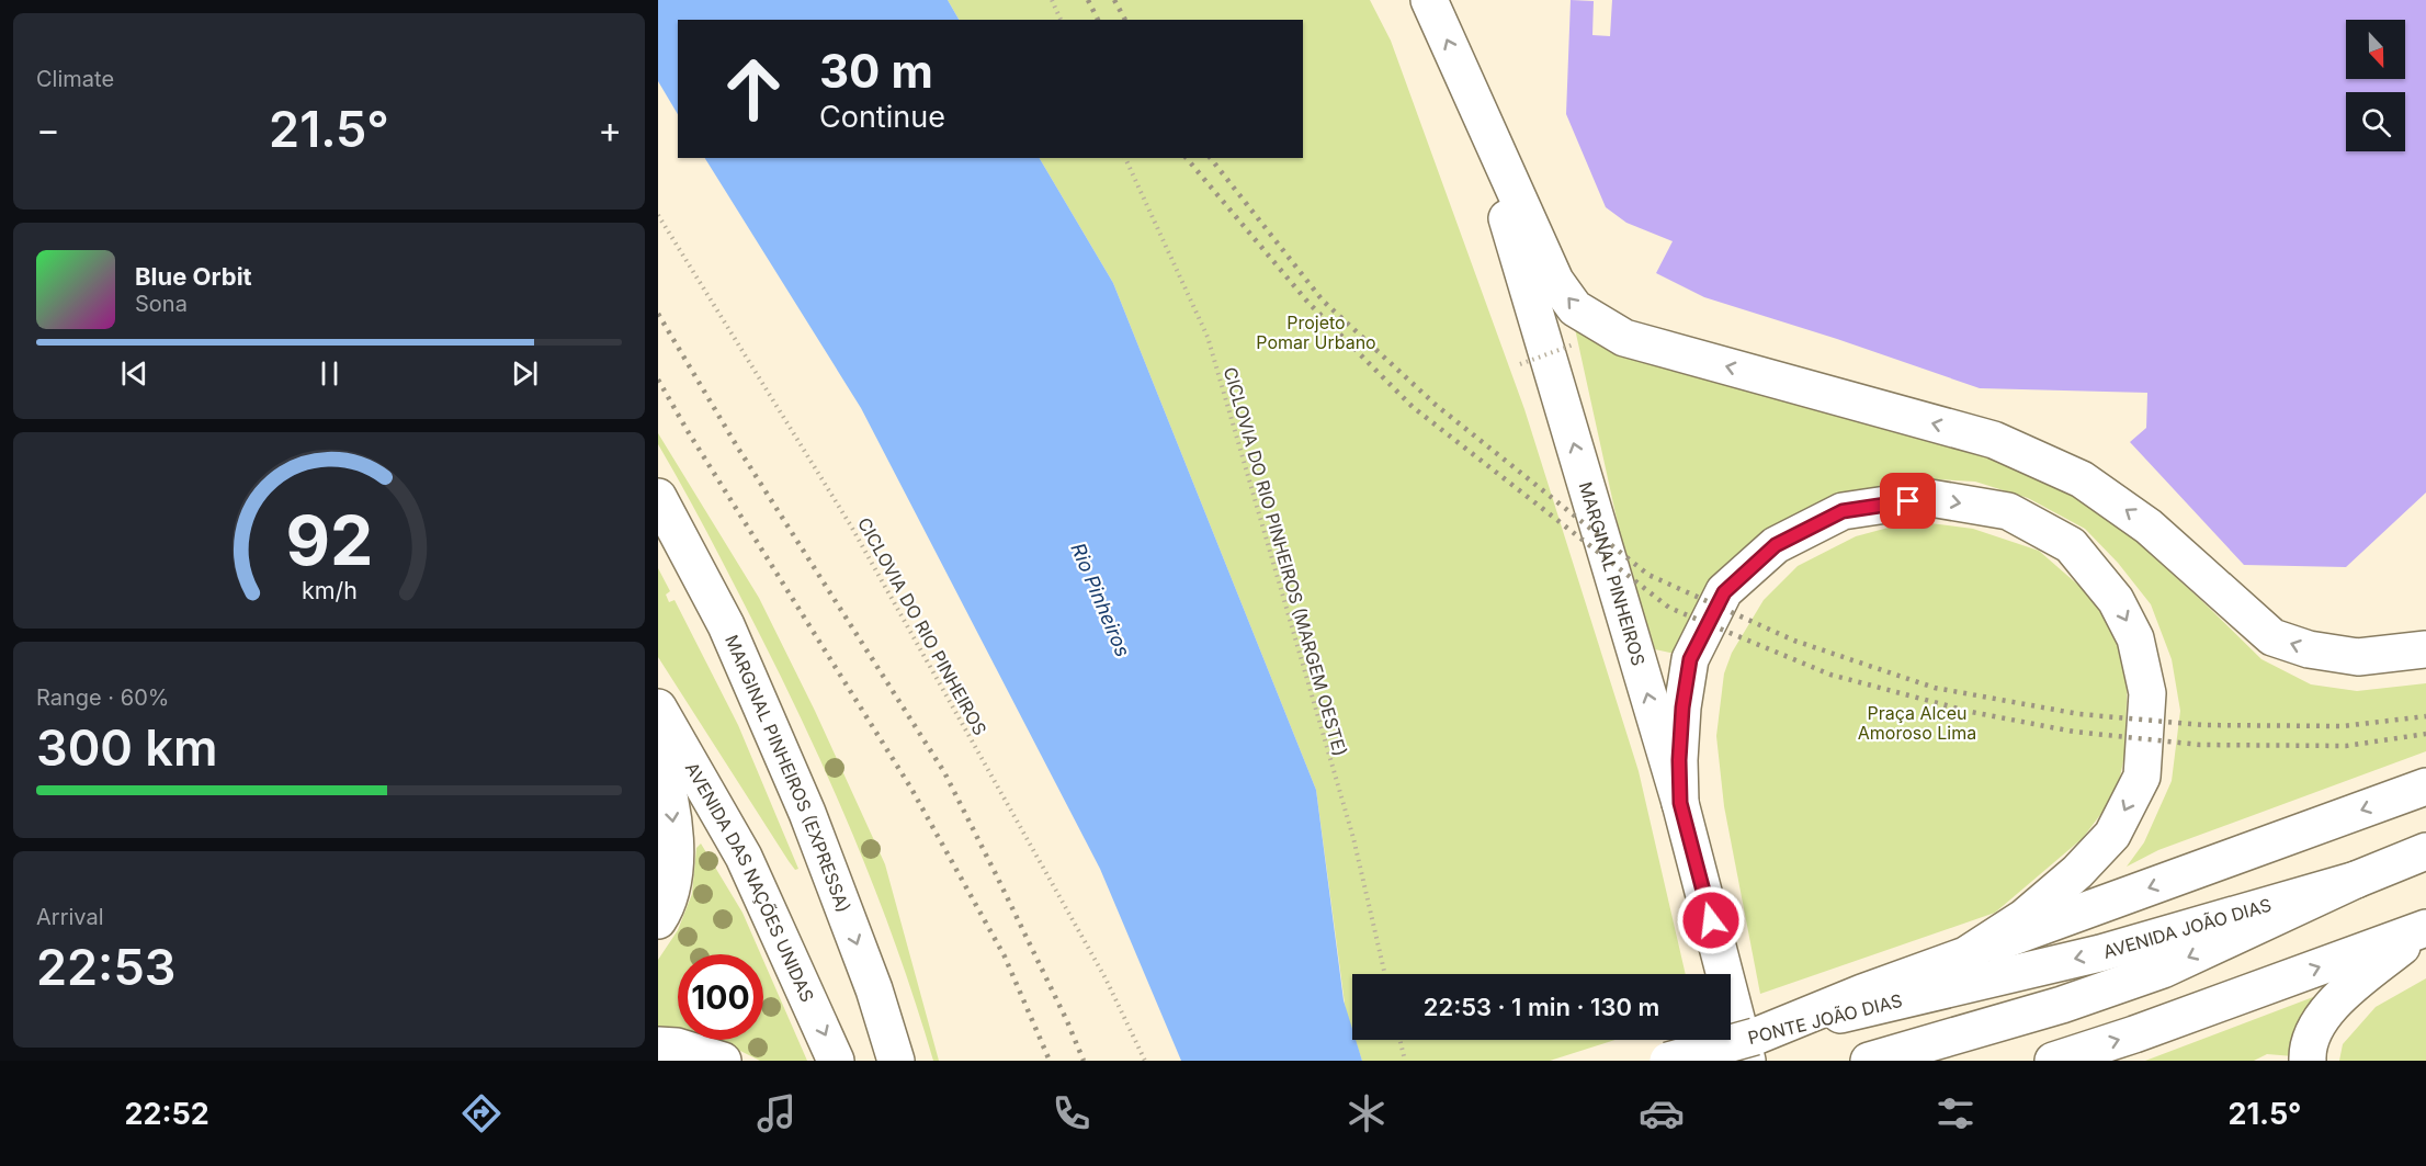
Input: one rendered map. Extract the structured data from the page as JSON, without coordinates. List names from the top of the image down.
{
  "streets": {
    "main road": [
      "MARGINAL PINHEIROS",
      "MARGINAL PINHEIROS (EXPRESSA)",
      "AVENIDA DAS NAÇÕES UNIDAS",
      "AVENIDA JOÃO DIAS",
      "PONTE JOÃO DIAS"
    ],
    "path": ["CICLOVIA DO RIO PINHEIROS (MARGEM OESTE)", "CICLOVIA DO RIO PINHEIROS"]
  },
  "crossings": [
    ["MARGINAL PINHEIROS", "PONTE JOÃO DIAS"],
    ["AVENIDA JOÃO DIAS", "PONTE JOÃO DIAS"]
  ],
  "one_way": ["MARGINAL PINHEIROS", "AVENIDA DAS NAÇÕES UNIDAS"],
  "water": ["Rio Pinheiros"],
  "parks": ["Projeto Pomar Urbano", "Praça Alceu Amoroso Lima"],
  "north": "bottom",
  "page": {
    "tile": [
      "Climate",
      ["Range · 60%", "300 km"],
      ["Arrival", "22:53"]
    ],
    "turn": ["30 m", "Continue"],
    "heat": ["−", "21.5°", "+"],
    "song": ["Blue Orbit", "Sona"],
    "limit": "100",
    "trip": "22:53 · 1 min · 130 m",
    "tabs": ["22:52", "21.5°"],
    "gauge": ["92", "km/h"]
  }
}
